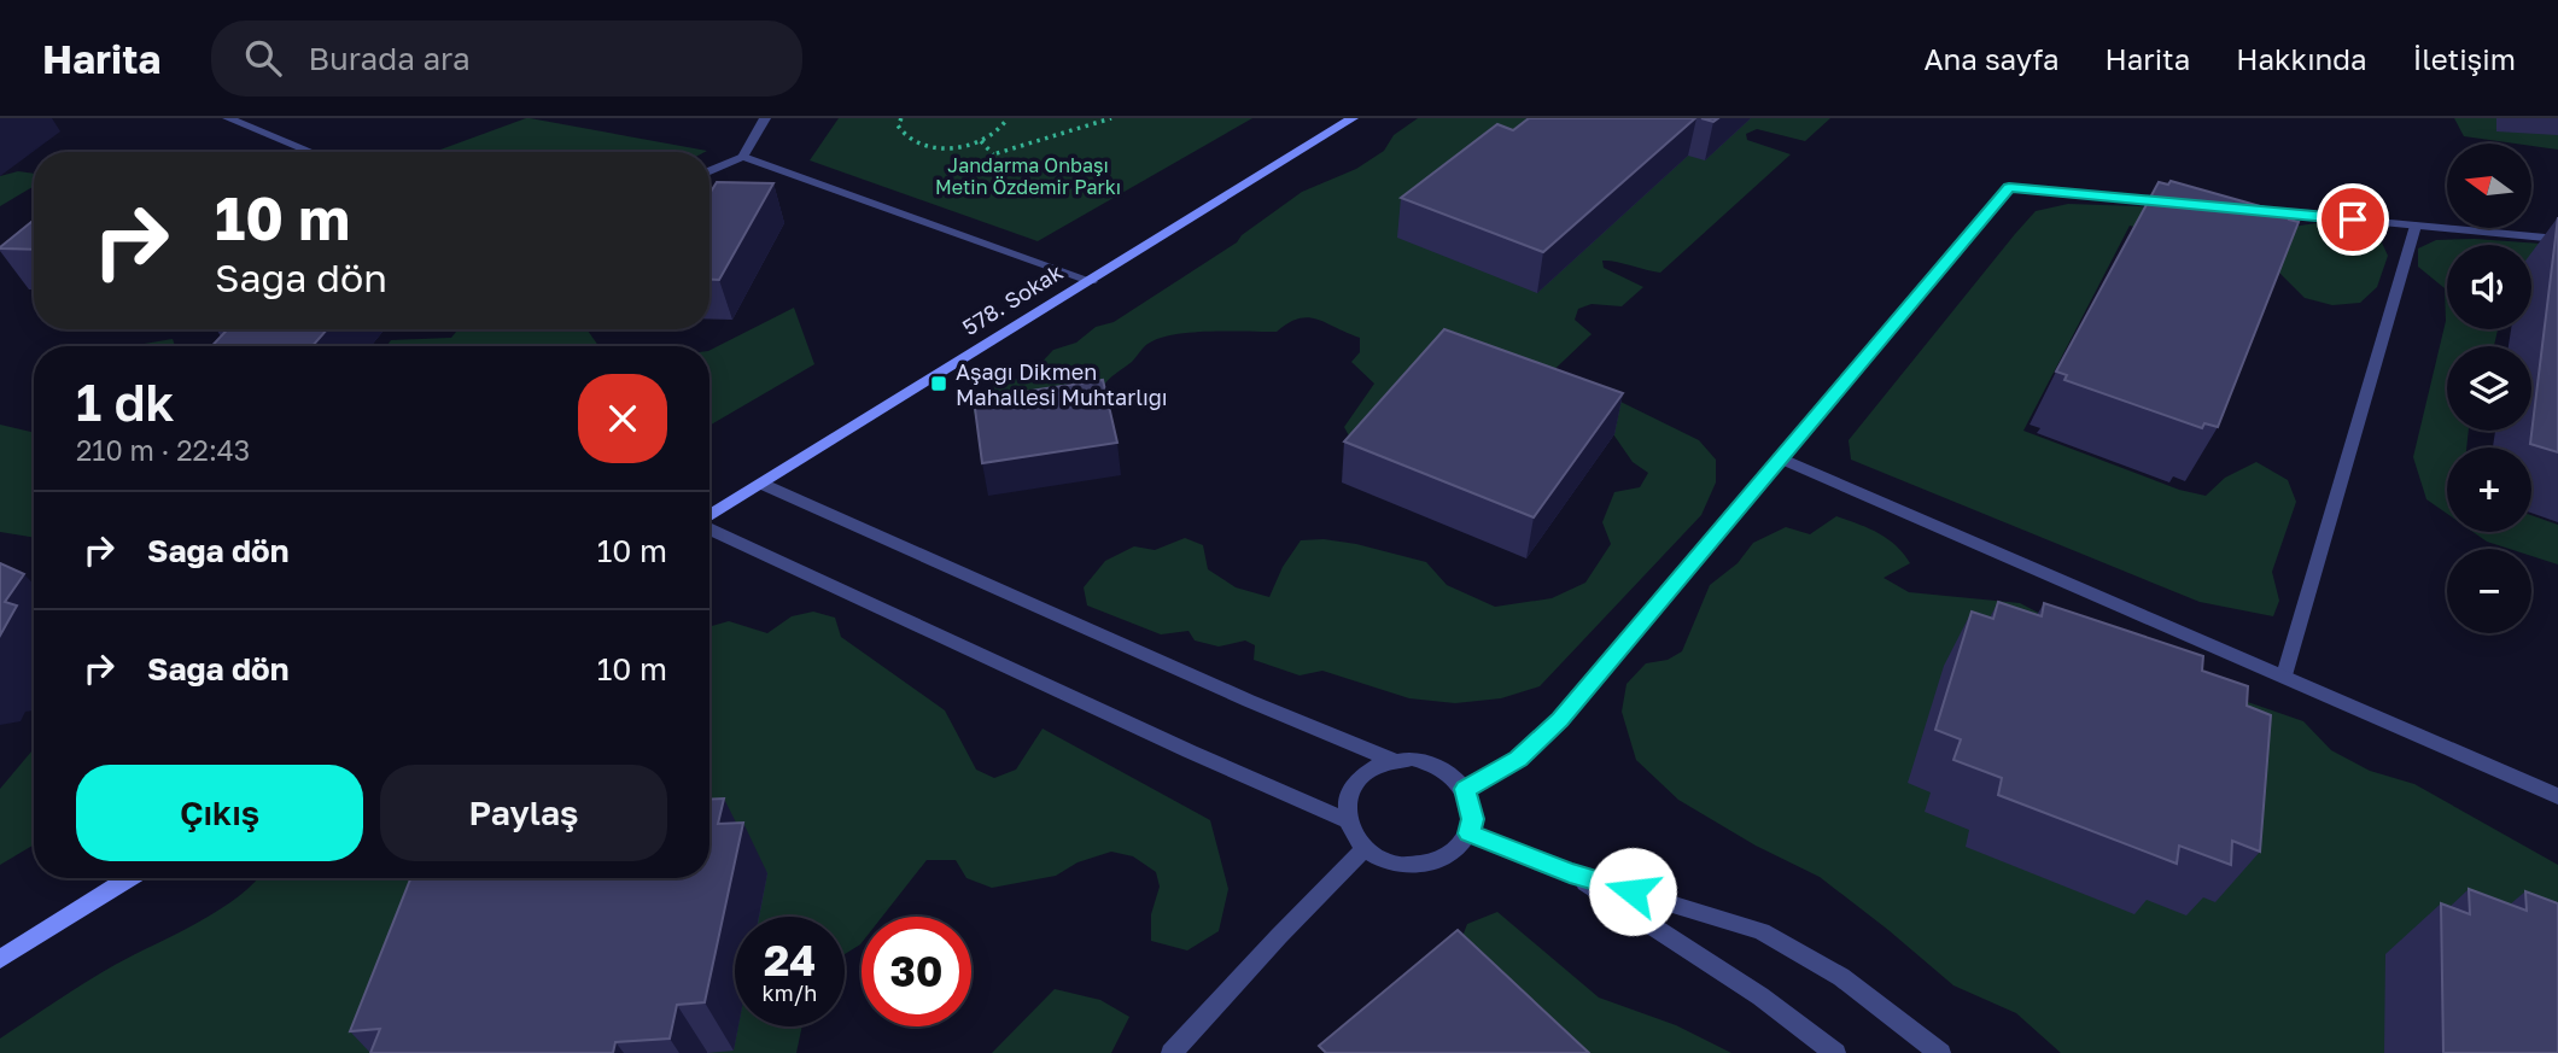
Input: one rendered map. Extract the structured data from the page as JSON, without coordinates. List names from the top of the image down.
{
  "streets": {
    "street": ["578. Sokak"]
  },
  "parks": ["Jandarma Onbaşı Metin Özdemir Parkı"],
  "places": {
    "transit": ["Aşağı Dikmen Mahallesi Muhtarlığı"]
  },
  "north": "left",
  "page": {
    "header": "Harita",
    "search": "Burada ara",
    "nav": [
      "Ana sayfa",
      "Harita",
      "Hakkında",
      "İletişim"
    ],
    "map_buttons": ["+", "−"],
    "turn": ["10 m", "Sağa dön"],
    "heading": ["1 dk", "210 m · 22:43"],
    "list": [
      {
        "name": "Sağa dön",
        "value": "10 m"
      },
      {
        "name": "Sağa dön",
        "value": "10 m"
      }
    ],
    "buttons": ["Çıkış", "Paylaş"],
    "speed": "24 km/h",
    "limit": "30"
  }
}
